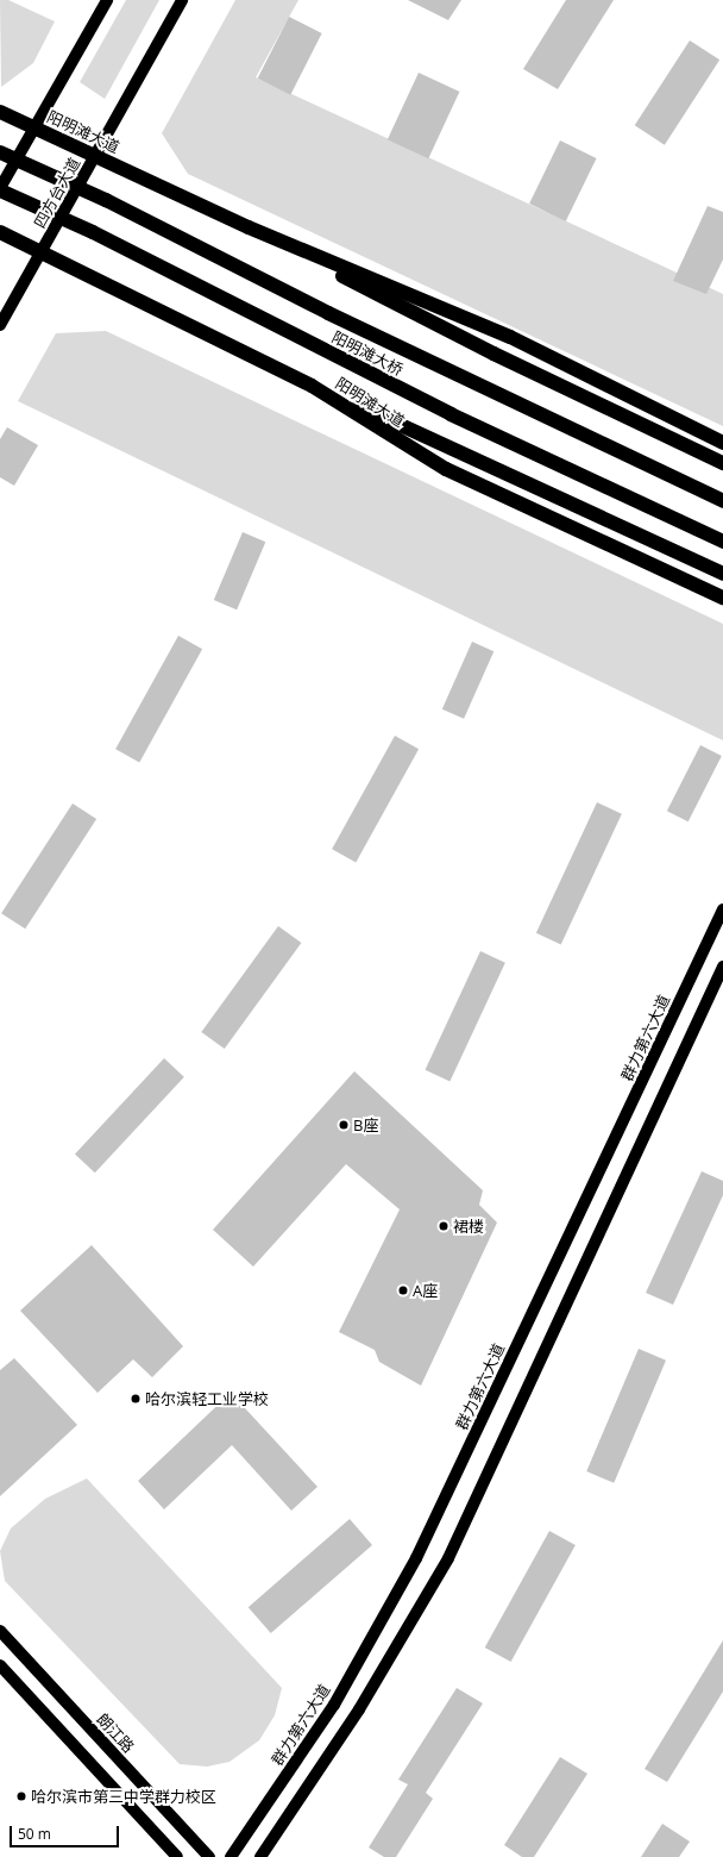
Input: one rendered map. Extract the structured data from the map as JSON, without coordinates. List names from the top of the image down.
{
  "streets": {
    "highway": ["阳明滩大道", "阳明滩大桥"],
    "main road": ["四方台大道", "群力第六大道", "朗江路"]
  },
  "crossings": [
    ["阳明滩大道", "四方台大道"]
  ],
  "places": [
    "B座",
    "裙楼",
    "A座",
    "哈尔滨轻工业学校",
    "哈尔滨市第三中学群力校区"
  ],
  "scale_bar": "50 m"
}
